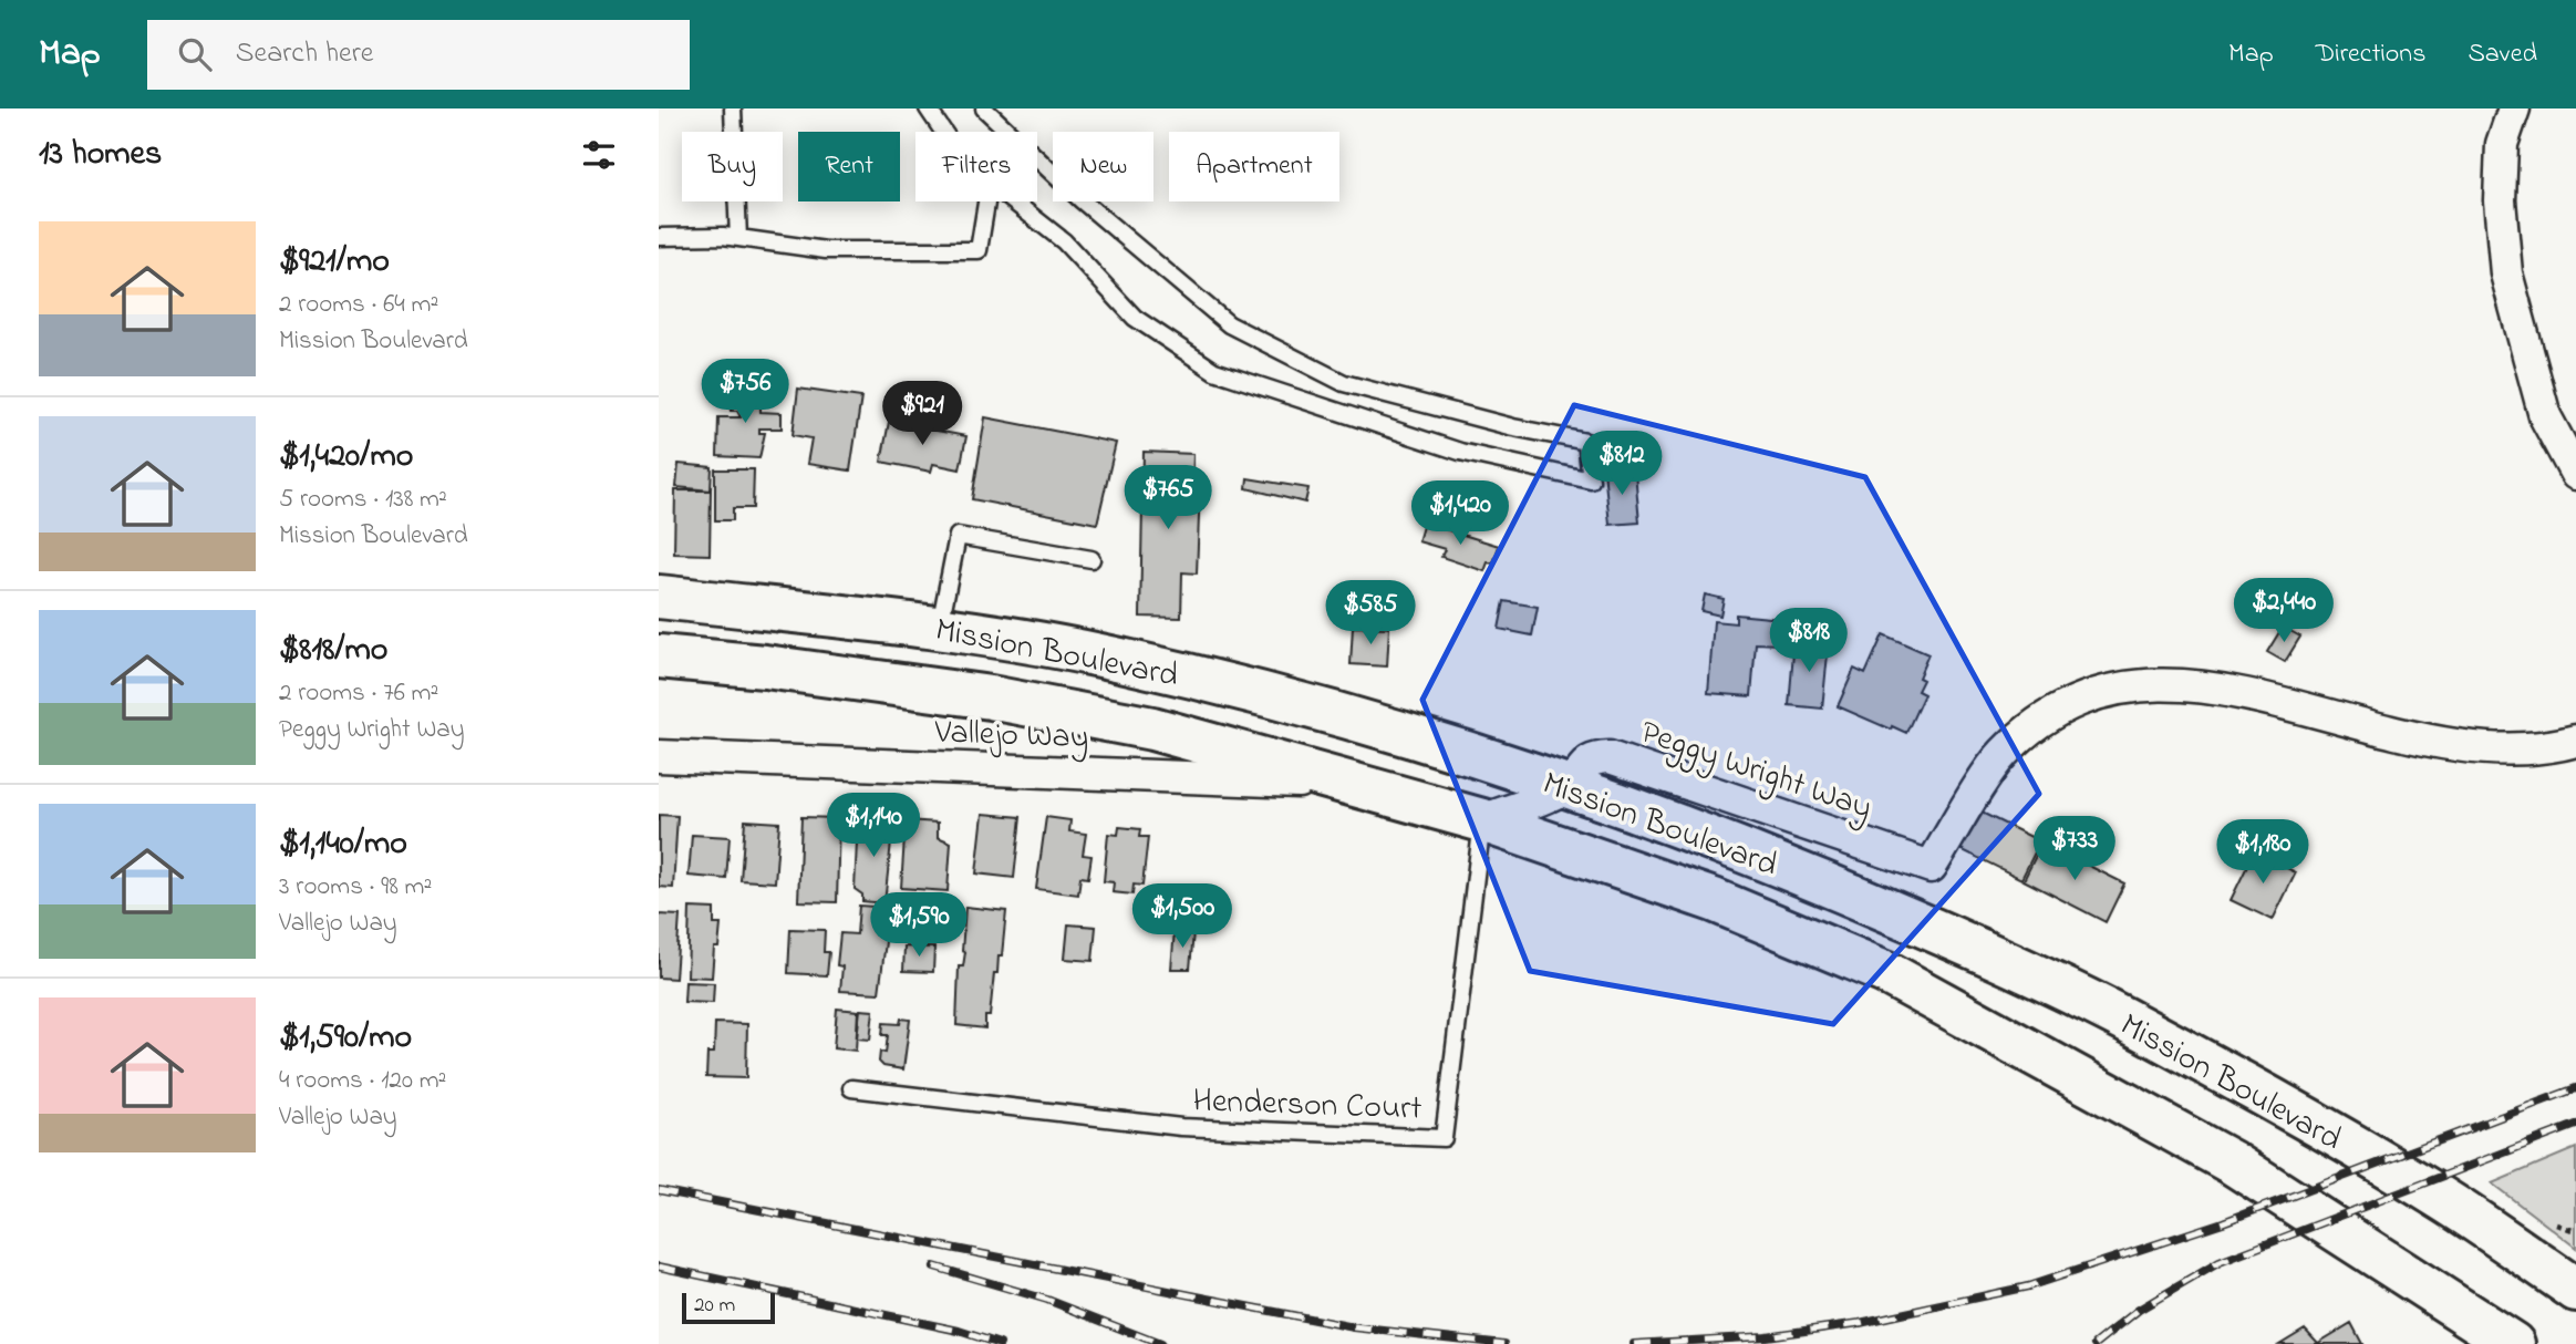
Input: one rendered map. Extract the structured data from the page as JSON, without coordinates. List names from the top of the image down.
{
  "streets": {
    "main road": ["Mission Boulevard"],
    "street": ["Vallejo Way", "Peggy Wright Way"],
    "lane": ["Henderson Court"]
  },
  "crossings": [
    ["Mission Boulevard", "Vallejo Way"],
    ["Mission Boulevard", "Peggy Wright Way"],
    ["Mission Boulevard", "Henderson Court"],
    ["Peggy Wright Way", "Henderson Court"]
  ],
  "scale_bar": "20 m",
  "page": {
    "header": "Map",
    "search": "Search here",
    "nav": ["Map", "Directions", "Saved"],
    "heading": "13 homes",
    "chip": [
      "Buy",
      "Rent",
      "Filters",
      "New",
      "Apartment"
    ],
    "list": [
      {
        "name": "$921/mo",
        "note": "2 rooms · 64 m² · Mission Boulevard"
      },
      {
        "name": "$1,420/mo",
        "note": "5 rooms · 138 m² · Mission Boulevard"
      },
      {
        "name": "$818/mo",
        "note": "2 rooms · 76 m² · Peggy Wright Way"
      },
      {
        "name": "$1,140/mo",
        "note": "3 rooms · 98 m² · Vallejo Way"
      },
      {
        "name": "$1,590/mo",
        "note": "4 rooms · 120 m² · Vallejo Way"
      }
    ],
    "price": [
      "$756",
      "$921",
      "$812",
      "$765",
      "$1,420",
      "$2,440",
      "$585",
      "$818",
      "$1,140",
      "$733",
      "$1,180",
      "$1,500",
      "$1,590"
    ],
    "scale": "20 m"
  }
}
